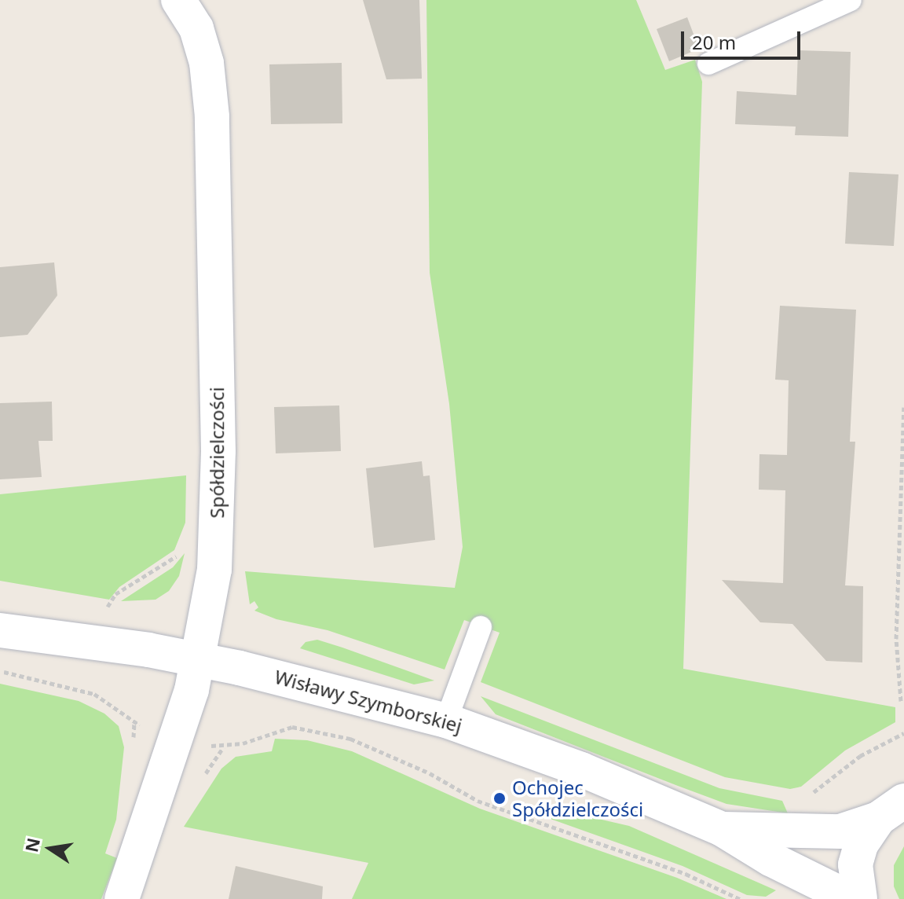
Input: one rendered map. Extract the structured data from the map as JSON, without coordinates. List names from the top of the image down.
{
  "streets": {
    "street": ["Spółdzielczości", "Wisławy Szymborskiej"]
  },
  "crossings": [
    ["Spółdzielczości", "Wisławy Szymborskiej"]
  ],
  "places": ["Ochojec Spółdzielczości"],
  "scale_bar": "20 m",
  "north": "left"
}
